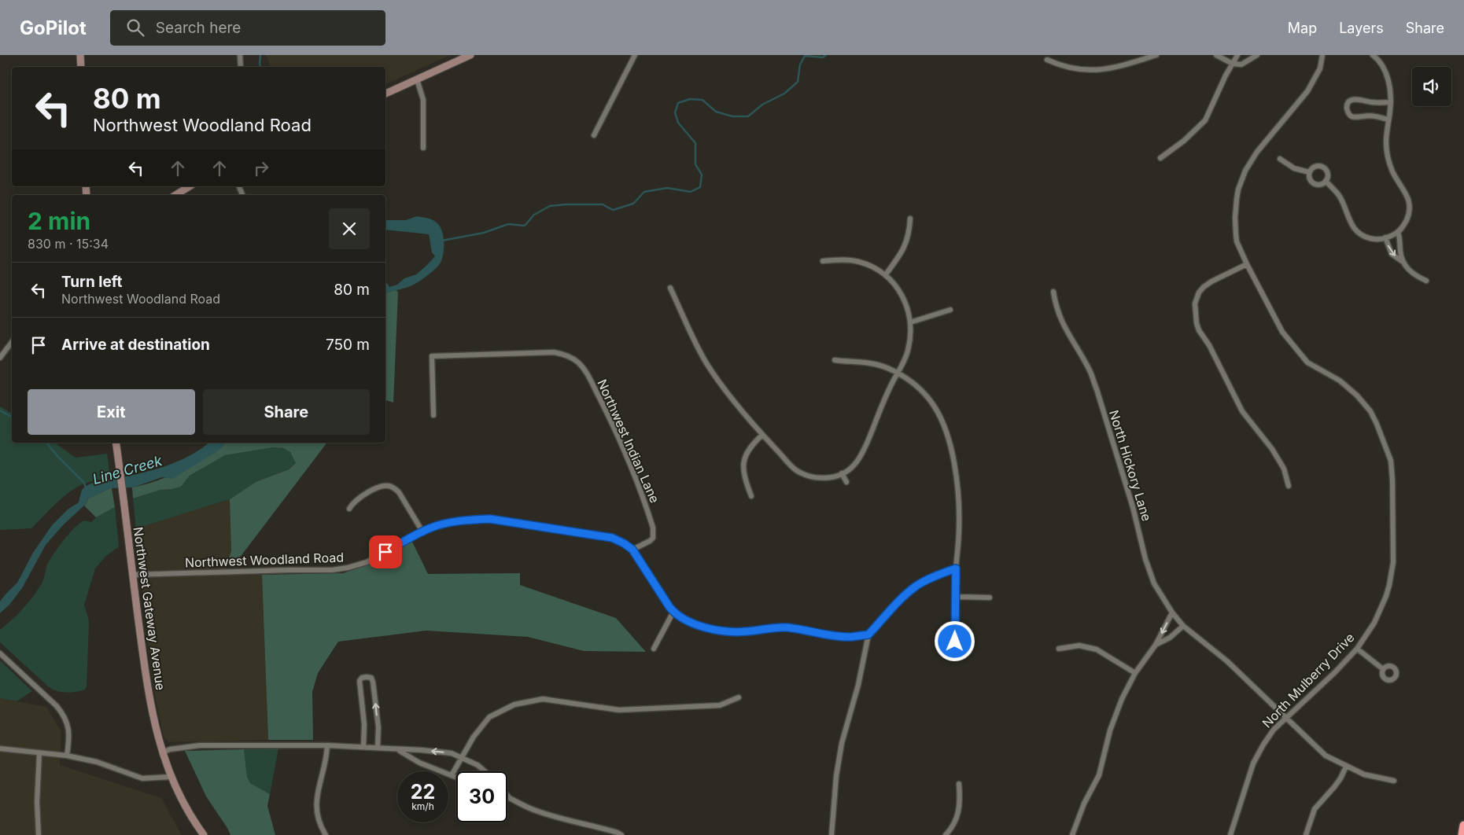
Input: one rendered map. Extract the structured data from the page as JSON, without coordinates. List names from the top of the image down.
{
  "streets": {
    "main road": ["Northwest Gateway Avenue"],
    "street": [
      "Northwest Indian Lane",
      "North Hickory Lane",
      "Northwest Woodland Road",
      "North Mulberry Drive"
    ]
  },
  "crossings": [
    ["Northwest Indian Lane", "Northwest Woodland Road"],
    ["North Hickory Lane", "North Mulberry Drive"],
    ["Northwest Woodland Road", "Northwest Gateway Avenue"]
  ],
  "water": ["Line Creek"],
  "page": {
    "header": "GoPilot",
    "search": "Search here",
    "nav": ["Map", "Layers", "Share"],
    "turn": ["80 m", "Northwest Woodland Road"],
    "heading": ["2 min", "830 m · 15:34"],
    "list": [
      {
        "name": "Turn left",
        "note": "Northwest Woodland Road",
        "value": "80 m"
      },
      {
        "name": "Arrive at destination",
        "value": "750 m"
      }
    ],
    "buttons": ["Exit", "Share"],
    "speed": "22 km/h",
    "limit": "30"
  }
}
